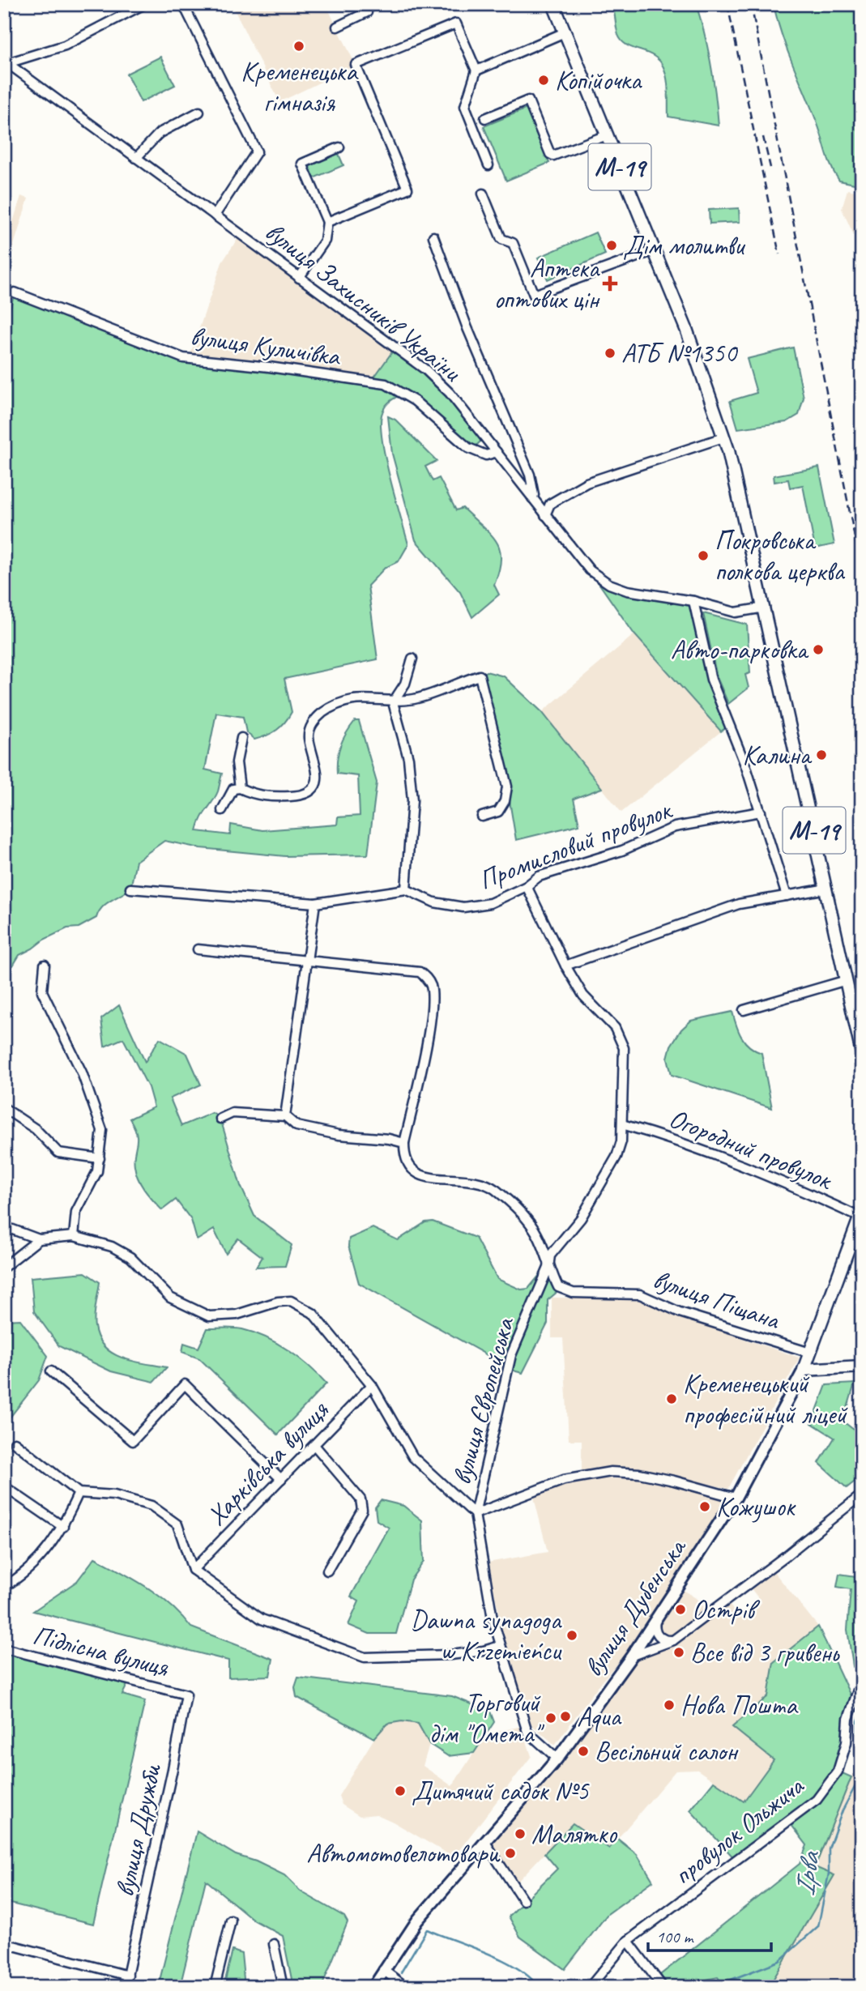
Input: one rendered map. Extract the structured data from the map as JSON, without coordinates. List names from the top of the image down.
{
  "streets": {
    "highway": ["М-19", "вулиця Дубенська"],
    "street": [
      "вулиця Захисників України",
      "вулиця Куличівка",
      "Промисловий провулок",
      "Огородний провулок",
      "вулиця Піщана",
      "вулиця Європейська",
      "Харківська вулиця",
      "Підлісна вулиця",
      "вулиця Дружби",
      "провулок Ольжича"
    ]
  },
  "crossings": [
    ["М-19", "вулиця Захисників України"],
    ["вулиця Захисників України", "вулиця Куличівка"],
    ["Промисловий провулок", "вулиця Європейська"],
    ["Огородний провулок", "вулиця Європейська"],
    ["Огородний провулок", "вулиця Дубенська"],
    ["вулиця Піщана", "вулиця Європейська"],
    ["вулиця Піщана", "вулиця Дубенська"],
    ["вулиця Європейська", "вулиця Дубенська"],
    ["Підлісна вулиця", "вулиця Дружби"]
  ],
  "water": ["Ірва"],
  "places": {
    "other": [
      "Кременецька гімназія",
      "Копійочка",
      "Дім молитви",
      "АТБ №1350",
      "Покровська полкова церква",
      "Авто-парковка",
      "Калина",
      "Кременецький професійний ліцей",
      "Кожушок",
      "Острів",
      "Dawna synagoga w Krzemieńcu",
      "Все від 3 гривень",
      "Нова Пошта",
      "Aqua",
      "Торговий дім \"Омета\"",
      "Весільний салон",
      "Дитячий садок №5",
      "Малятко",
      "Автомотовелотовари"
    ],
    "health": ["Аптека оптових цін"]
  },
  "scale_bar": "100 m"
}
